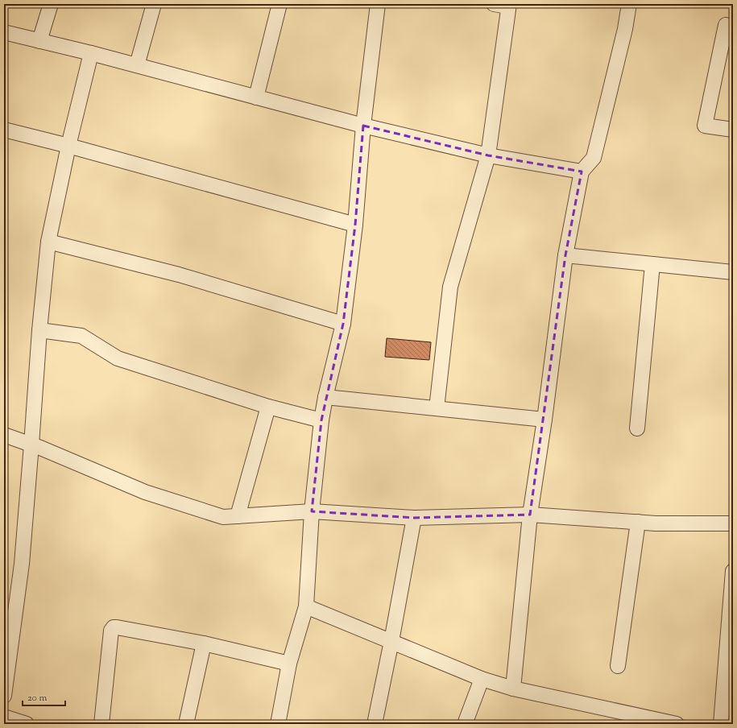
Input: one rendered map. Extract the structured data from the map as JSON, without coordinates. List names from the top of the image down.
{
  "scale_bar": "20 m"
}
